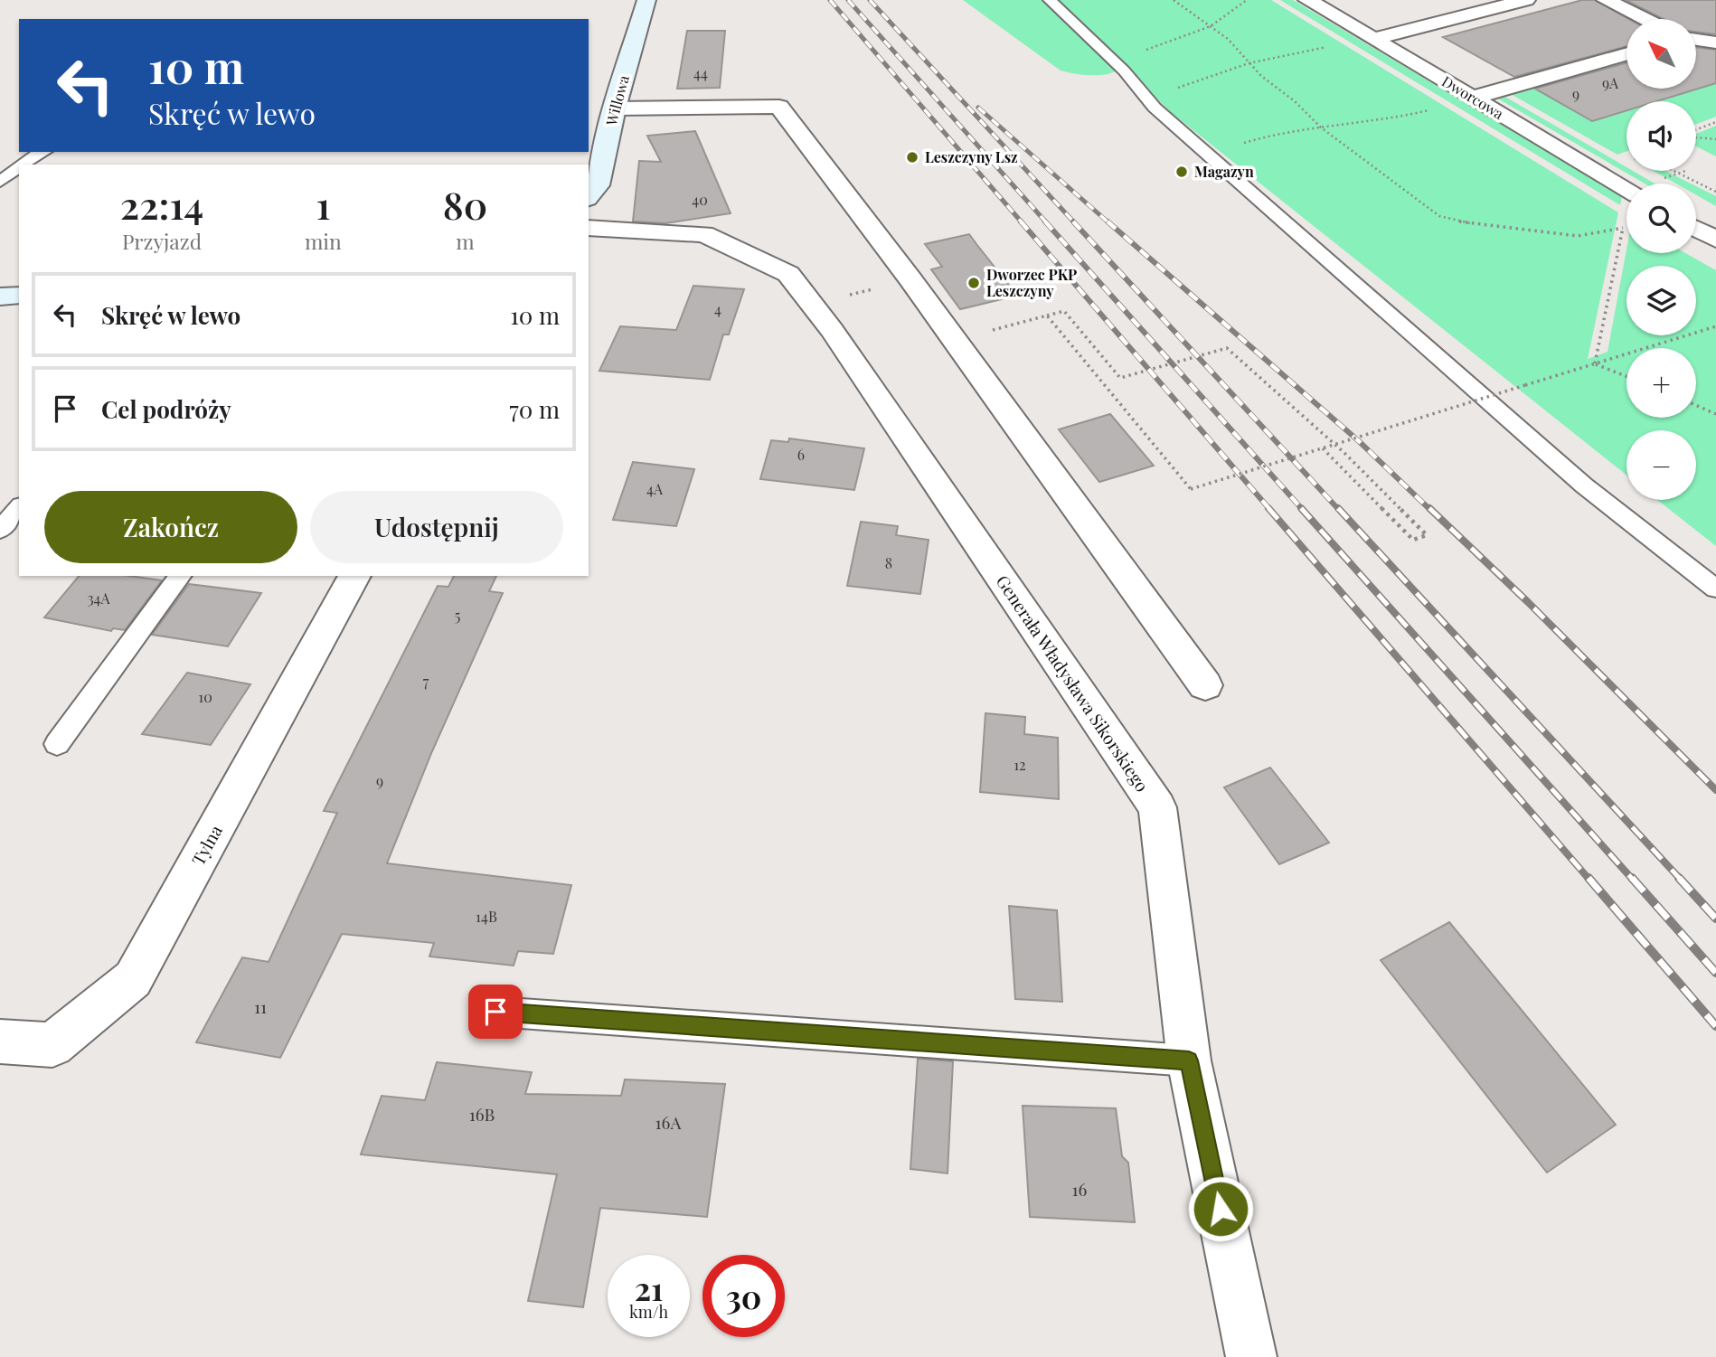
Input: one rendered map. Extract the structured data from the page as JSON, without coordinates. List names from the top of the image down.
{
  "streets": {
    "street": [
      "Dworcowa",
      "Willowa",
      "Generała Władysława Sikorskiego",
      "Tylna"
    ]
  },
  "places": ["Leszczyny Lsz", "Magazyn", "Dworzec PKP Leszczyny"],
  "house_numbers": [
    "44",
    "9A",
    "9",
    "40",
    "4",
    "6",
    "4A",
    "8",
    "34A",
    "5",
    "7",
    "10",
    "12",
    "9",
    "14B",
    "11",
    "16B",
    "16A",
    "16"
  ],
  "north": "top left",
  "page": {
    "map_buttons": ["+", "−"],
    "turn": ["10 m", "Skręć w lewo"],
    "eta": [
      "22:14",
      "Przyjazd",
      "1",
      "min",
      "80",
      "m"
    ],
    "list": [
      {
        "name": "Skręć w lewo",
        "value": "10 m"
      },
      {
        "name": "Cel podróży",
        "value": "70 m"
      }
    ],
    "buttons": ["Zakończ", "Udostępnij"],
    "speed": "21 km/h",
    "limit": "30"
  }
}
